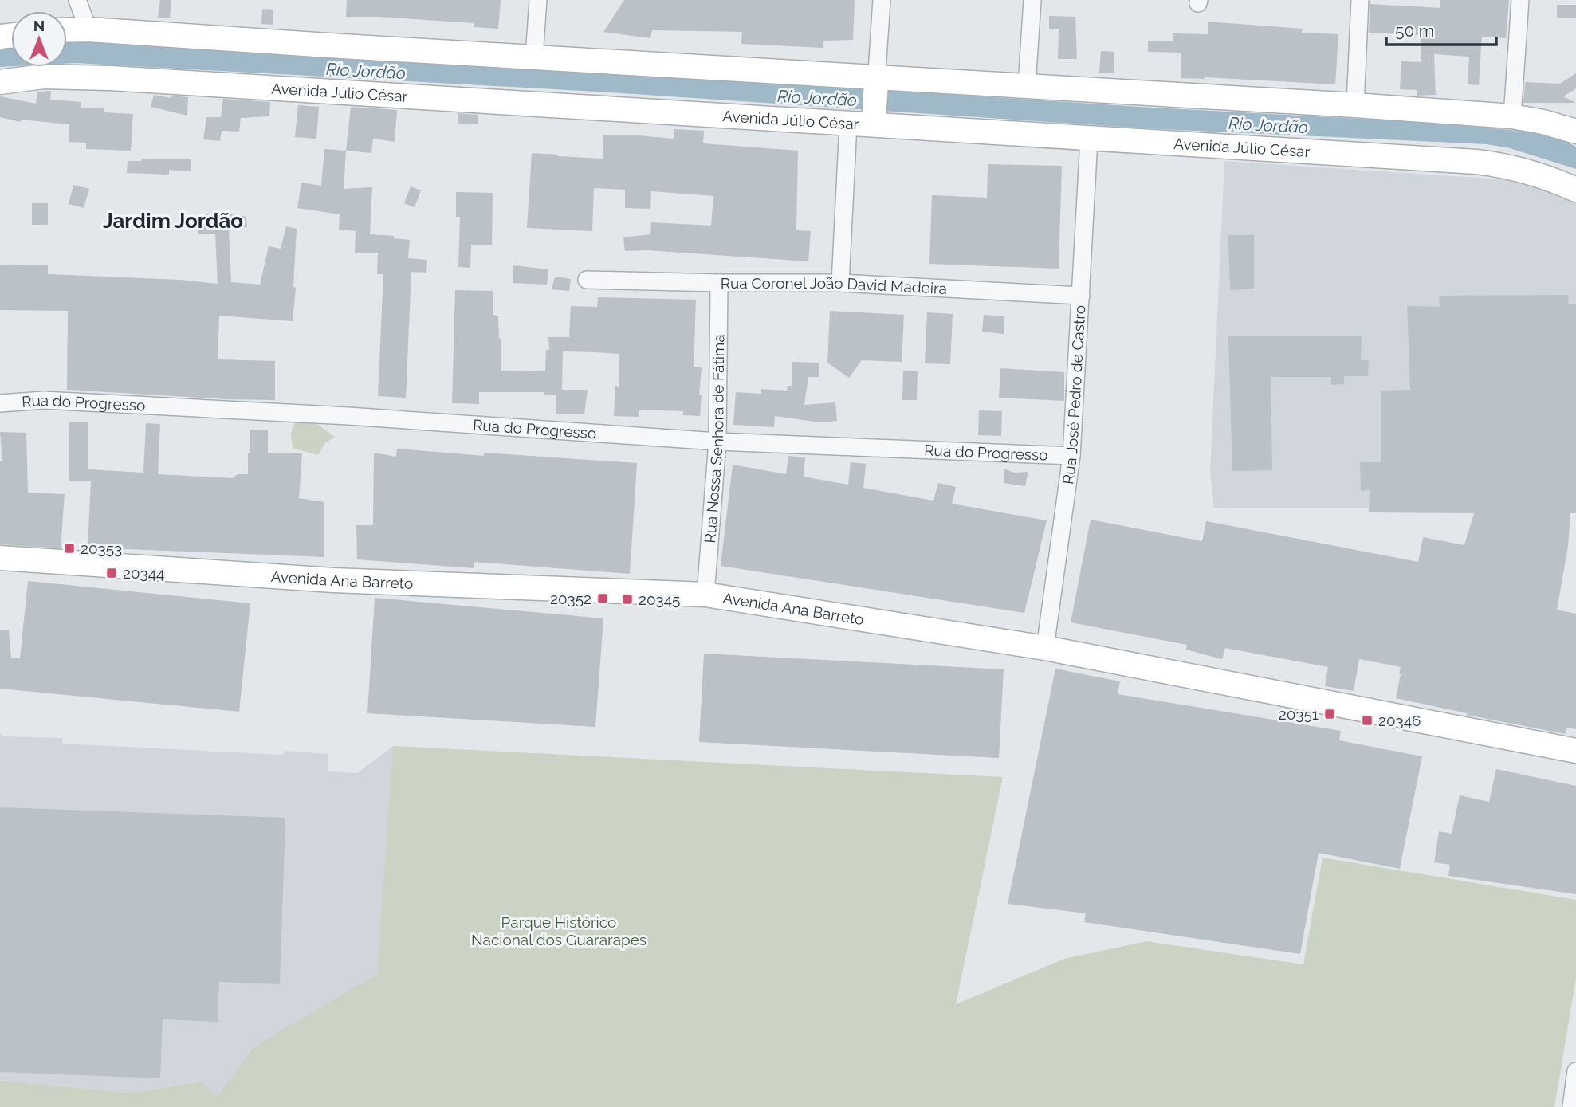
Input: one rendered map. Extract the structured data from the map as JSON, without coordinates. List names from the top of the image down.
{
  "streets": {
    "street": [
      "Avenida Júlio César",
      "Rua Coronel João David Madeira",
      "Rua José Pedro de Castro",
      "Rua do Progresso",
      "Rua Nossa Senhora de Fátima",
      "Avenida Ana Barreto"
    ]
  },
  "crossings": [
    ["Avenida Júlio César", "Rua José Pedro de Castro"],
    ["Rua Coronel João David Madeira", "Rua José Pedro de Castro"],
    ["Rua Coronel João David Madeira", "Rua Nossa Senhora de Fátima"],
    ["Rua José Pedro de Castro", "Rua do Progresso"],
    ["Rua José Pedro de Castro", "Avenida Ana Barreto"],
    ["Rua do Progresso", "Rua Nossa Senhora de Fátima"],
    ["Rua Nossa Senhora de Fátima", "Avenida Ana Barreto"]
  ],
  "districts": ["Jardim Jordão"],
  "water": ["Rio Jordão"],
  "parks": ["Parque Histórico Nacional dos Guararapes"],
  "places": {
    "transit": [
      "20353",
      "20344",
      "20352",
      "20345",
      "20351",
      "20346"
    ]
  },
  "scale_bar": "50 m",
  "north": "top"
}
